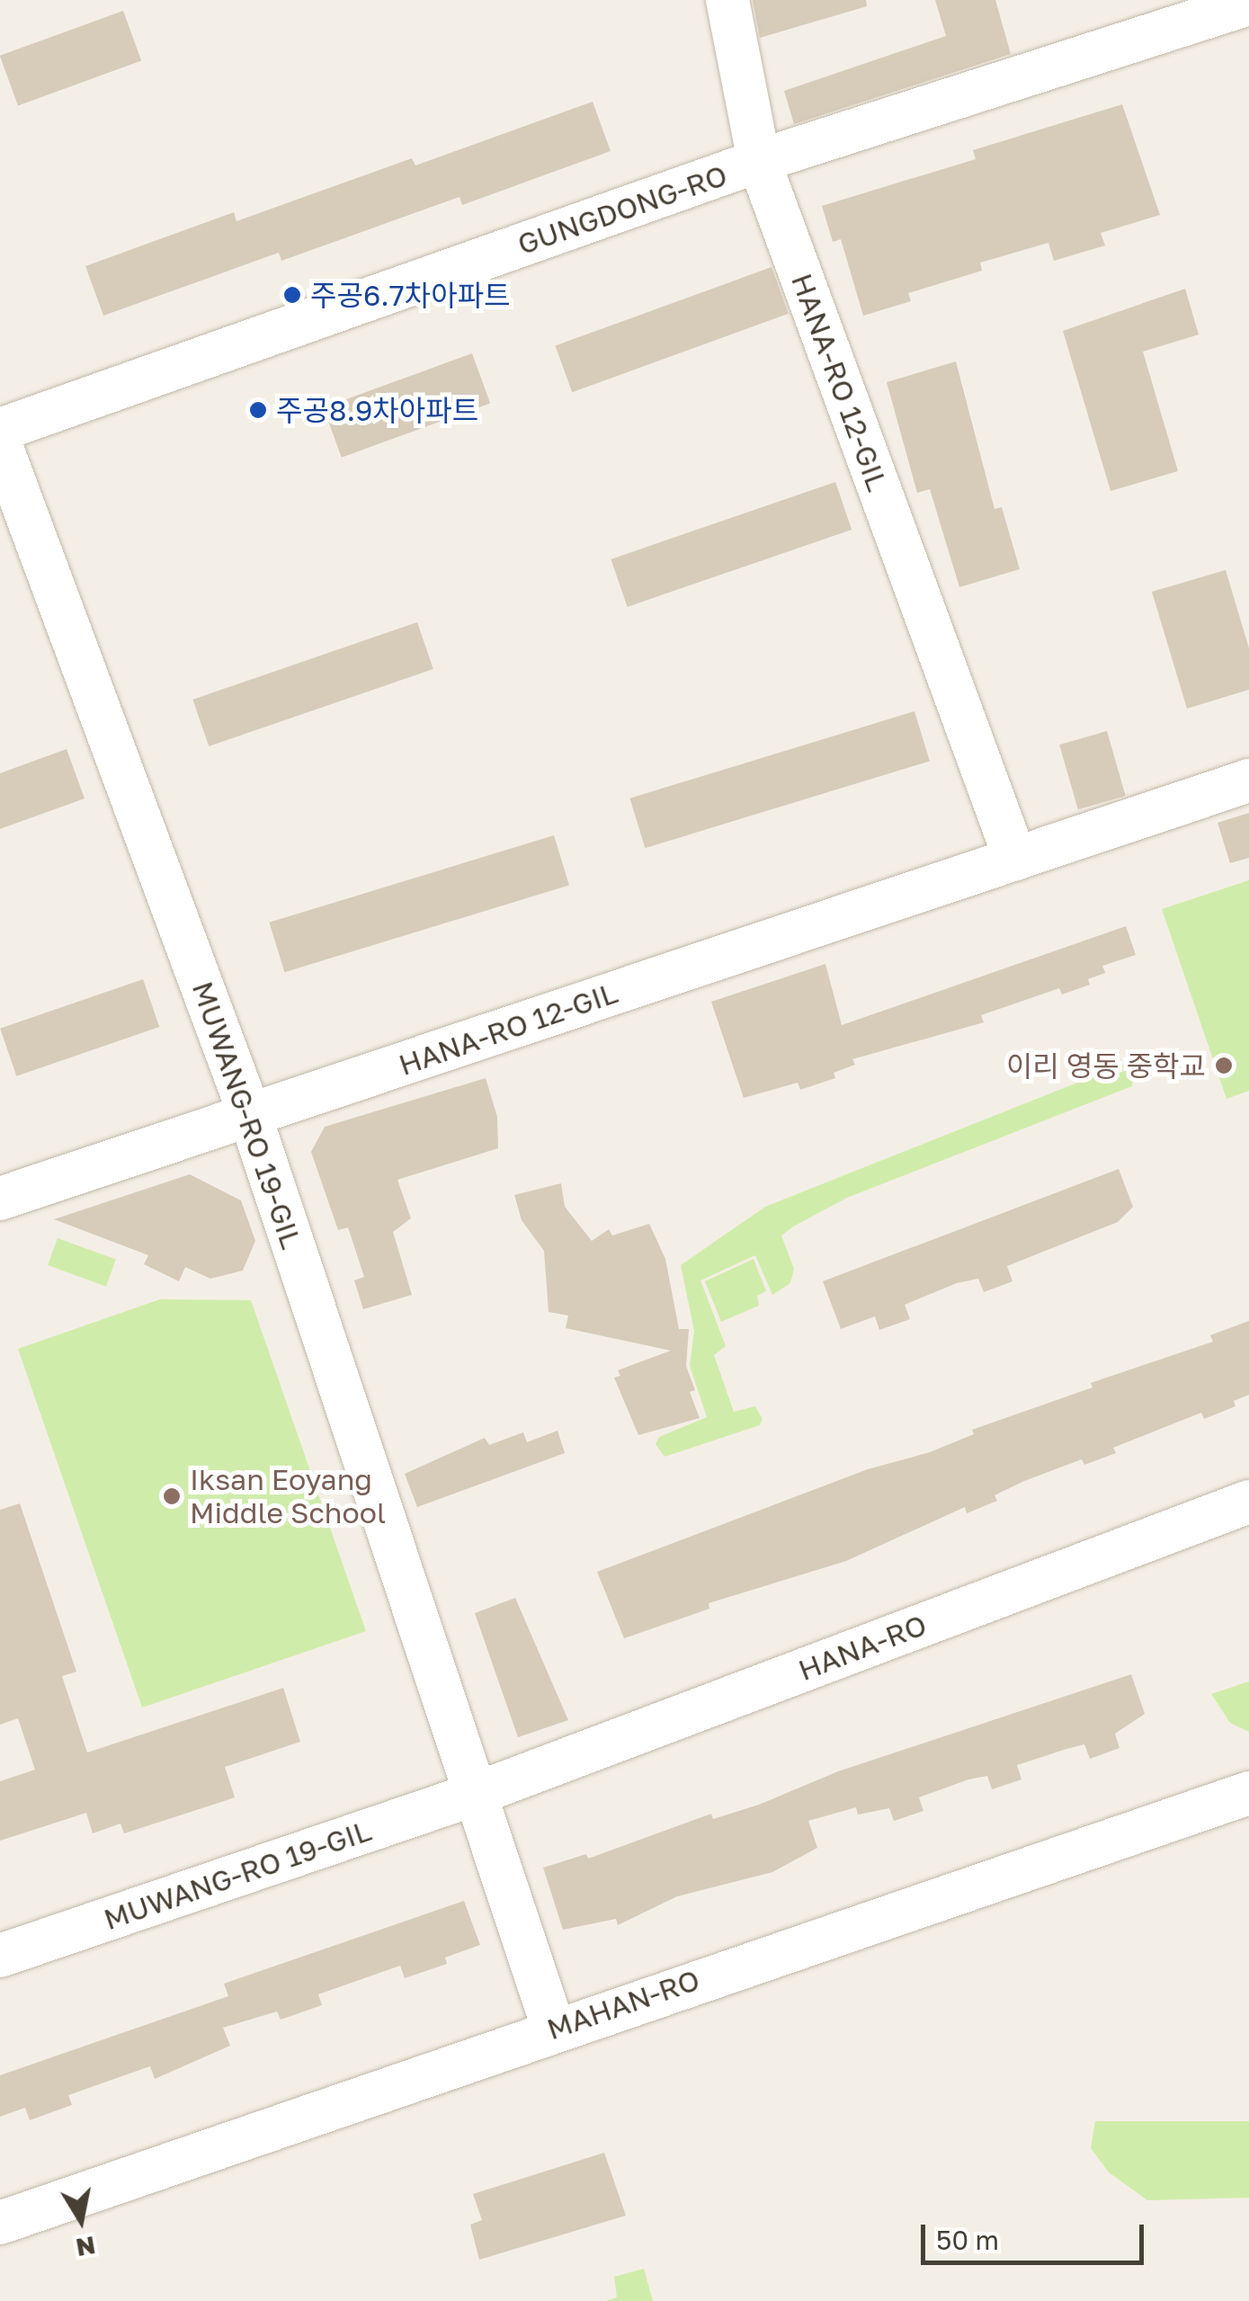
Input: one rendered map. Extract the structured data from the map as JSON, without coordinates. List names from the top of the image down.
{
  "streets": {
    "street": [
      "GUNGDONG-RO",
      "HANA-RO 12-GIL",
      "MUWANG-RO 19-GIL",
      "HANA-RO",
      "MAHAN-RO"
    ]
  },
  "crossings": [
    ["GUNGDONG-RO", "HANA-RO 12-GIL"],
    ["HANA-RO 12-GIL", "MUWANG-RO 19-GIL"],
    ["MUWANG-RO 19-GIL", "HANA-RO"],
    ["MUWANG-RO 19-GIL", "MAHAN-RO"]
  ],
  "places": [
    "주공6.7차아파트",
    "주공8.9차아파트",
    "이리 영동 중학교",
    "Iksan Eoyang Middle School"
  ],
  "scale_bar": "50 m",
  "north": "bottom"
}
